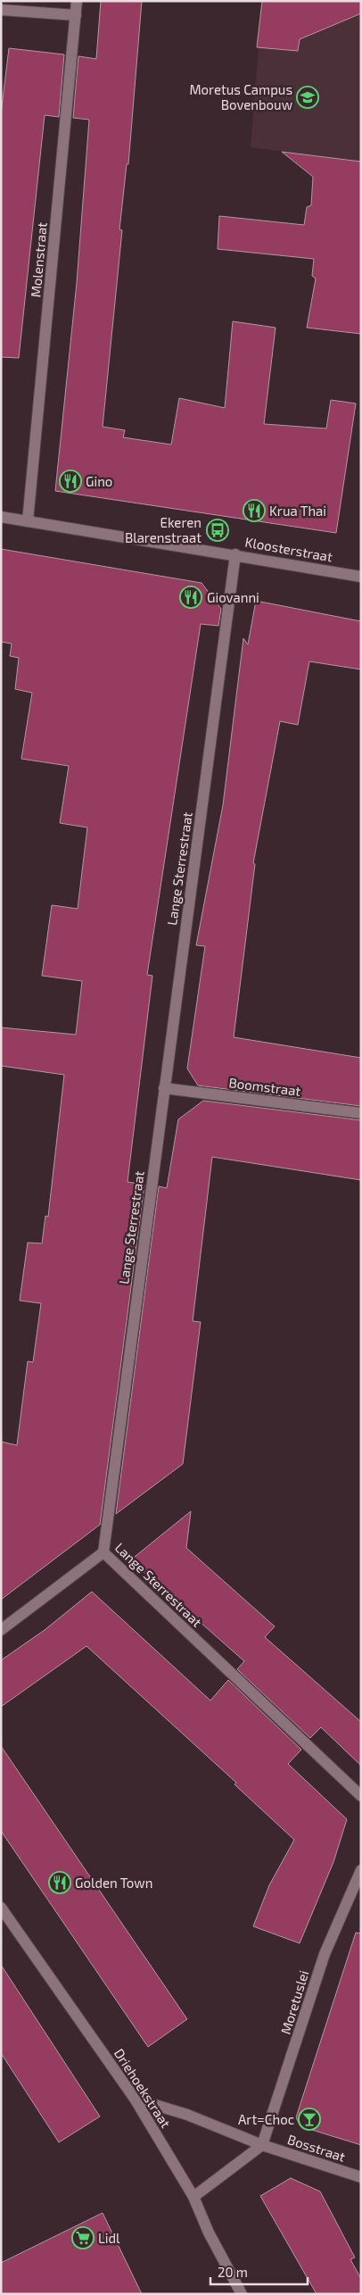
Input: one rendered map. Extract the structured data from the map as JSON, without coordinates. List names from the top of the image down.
{
  "streets": {
    "street": [
      "Molenstraat",
      "Kloosterstraat",
      "Lange Sterrestraat",
      "Boomstraat",
      "Moretuslei",
      "Driehoekstraat",
      "Bosstraat"
    ]
  },
  "crossings": [
    ["Molenstraat", "Kloosterstraat"],
    ["Kloosterstraat", "Lange Sterrestraat"],
    ["Lange Sterrestraat", "Boomstraat"],
    ["Moretuslei", "Bosstraat"],
    ["Driehoekstraat", "Bosstraat"]
  ],
  "places": {
    "school or university": ["Moretus Campus Bovenbouw"],
    "restaurant": [
      "Gino",
      "Krua Thai",
      "Giovanni",
      "Golden Town"
    ],
    "bus stop": ["Ekeren Blarenstraat"],
    "bar": ["Art=Choc"],
    "supermarket": ["Lidl"]
  },
  "scale_bar": "20 m"
}
